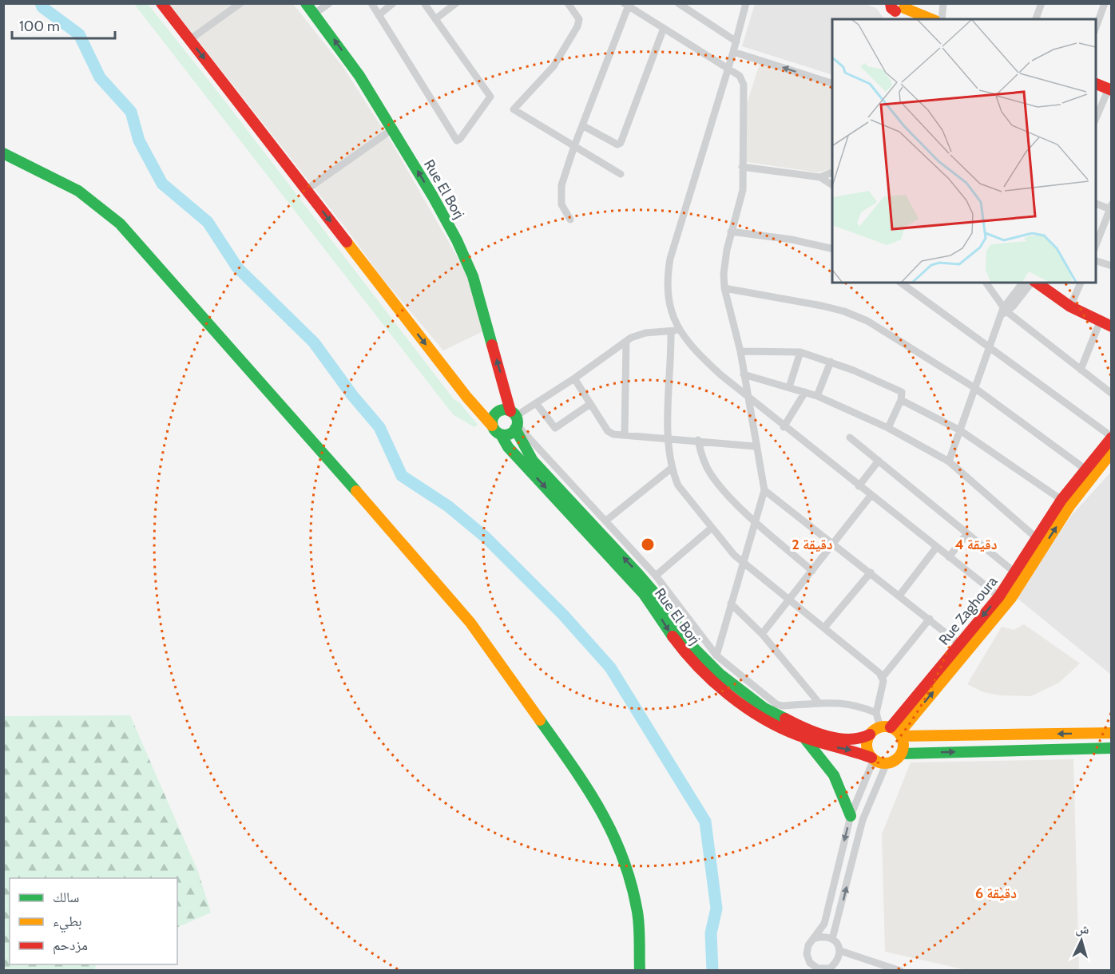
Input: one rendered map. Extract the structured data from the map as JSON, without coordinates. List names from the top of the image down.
{
  "streets": {
    "main road": ["Rue El Borj", "Rue Zaghoura"]
  },
  "crossings": [
    ["Rue El Borj", "Rue Zaghoura"]
  ],
  "legend": ["سالك", "بطيء", "مزدحم"],
  "scale_bar": "100 m",
  "north": "top",
  "rings": ["2 دقيقة", "4 دقيقة", "6 دقيقة"]
}
